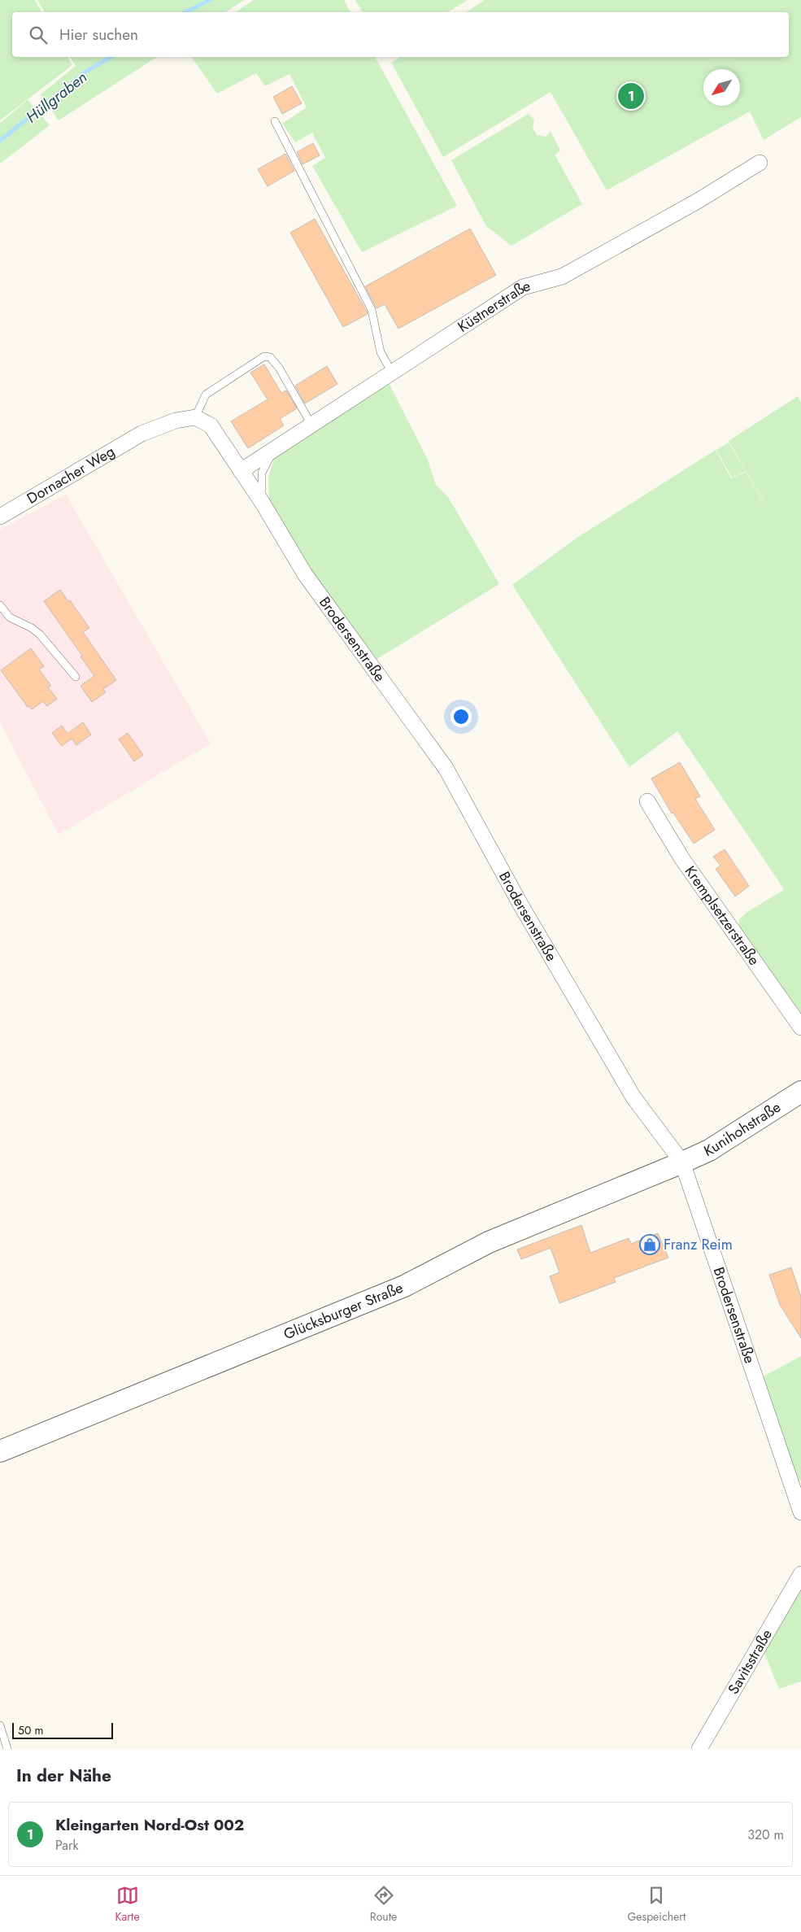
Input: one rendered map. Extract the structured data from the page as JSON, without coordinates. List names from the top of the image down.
{
  "streets": {
    "street": [
      "Küstnerstraße",
      "Dornacher Weg",
      "Brodersenstraße",
      "Kremplsetzerstraße",
      "Kunihohstraße",
      "Glücksburger Straße",
      "Savitsstraße"
    ]
  },
  "crossings": [
    ["Küstnerstraße", "Brodersenstraße"],
    ["Dornacher Weg", "Brodersenstraße"],
    ["Brodersenstraße", "Kunihohstraße"],
    ["Brodersenstraße", "Glücksburger Straße"],
    ["Kunihohstraße", "Glücksburger Straße"]
  ],
  "water": ["Hüllgraben"],
  "places": {
    "shop": ["Franz Reim"]
  },
  "scale_bar": "50 m",
  "north": "bottom left",
  "page": {
    "search": "Hier suchen",
    "pins": "1",
    "scale": "50 m",
    "heading": "In der Nähe",
    "list": [
      {
        "mark": "1",
        "name": "Kleingarten Nord-Ost 002",
        "note": "Park",
        "value": "320 m"
      }
    ],
    "nav": ["Karte", "Route", "Gespeichert"]
  }
}
